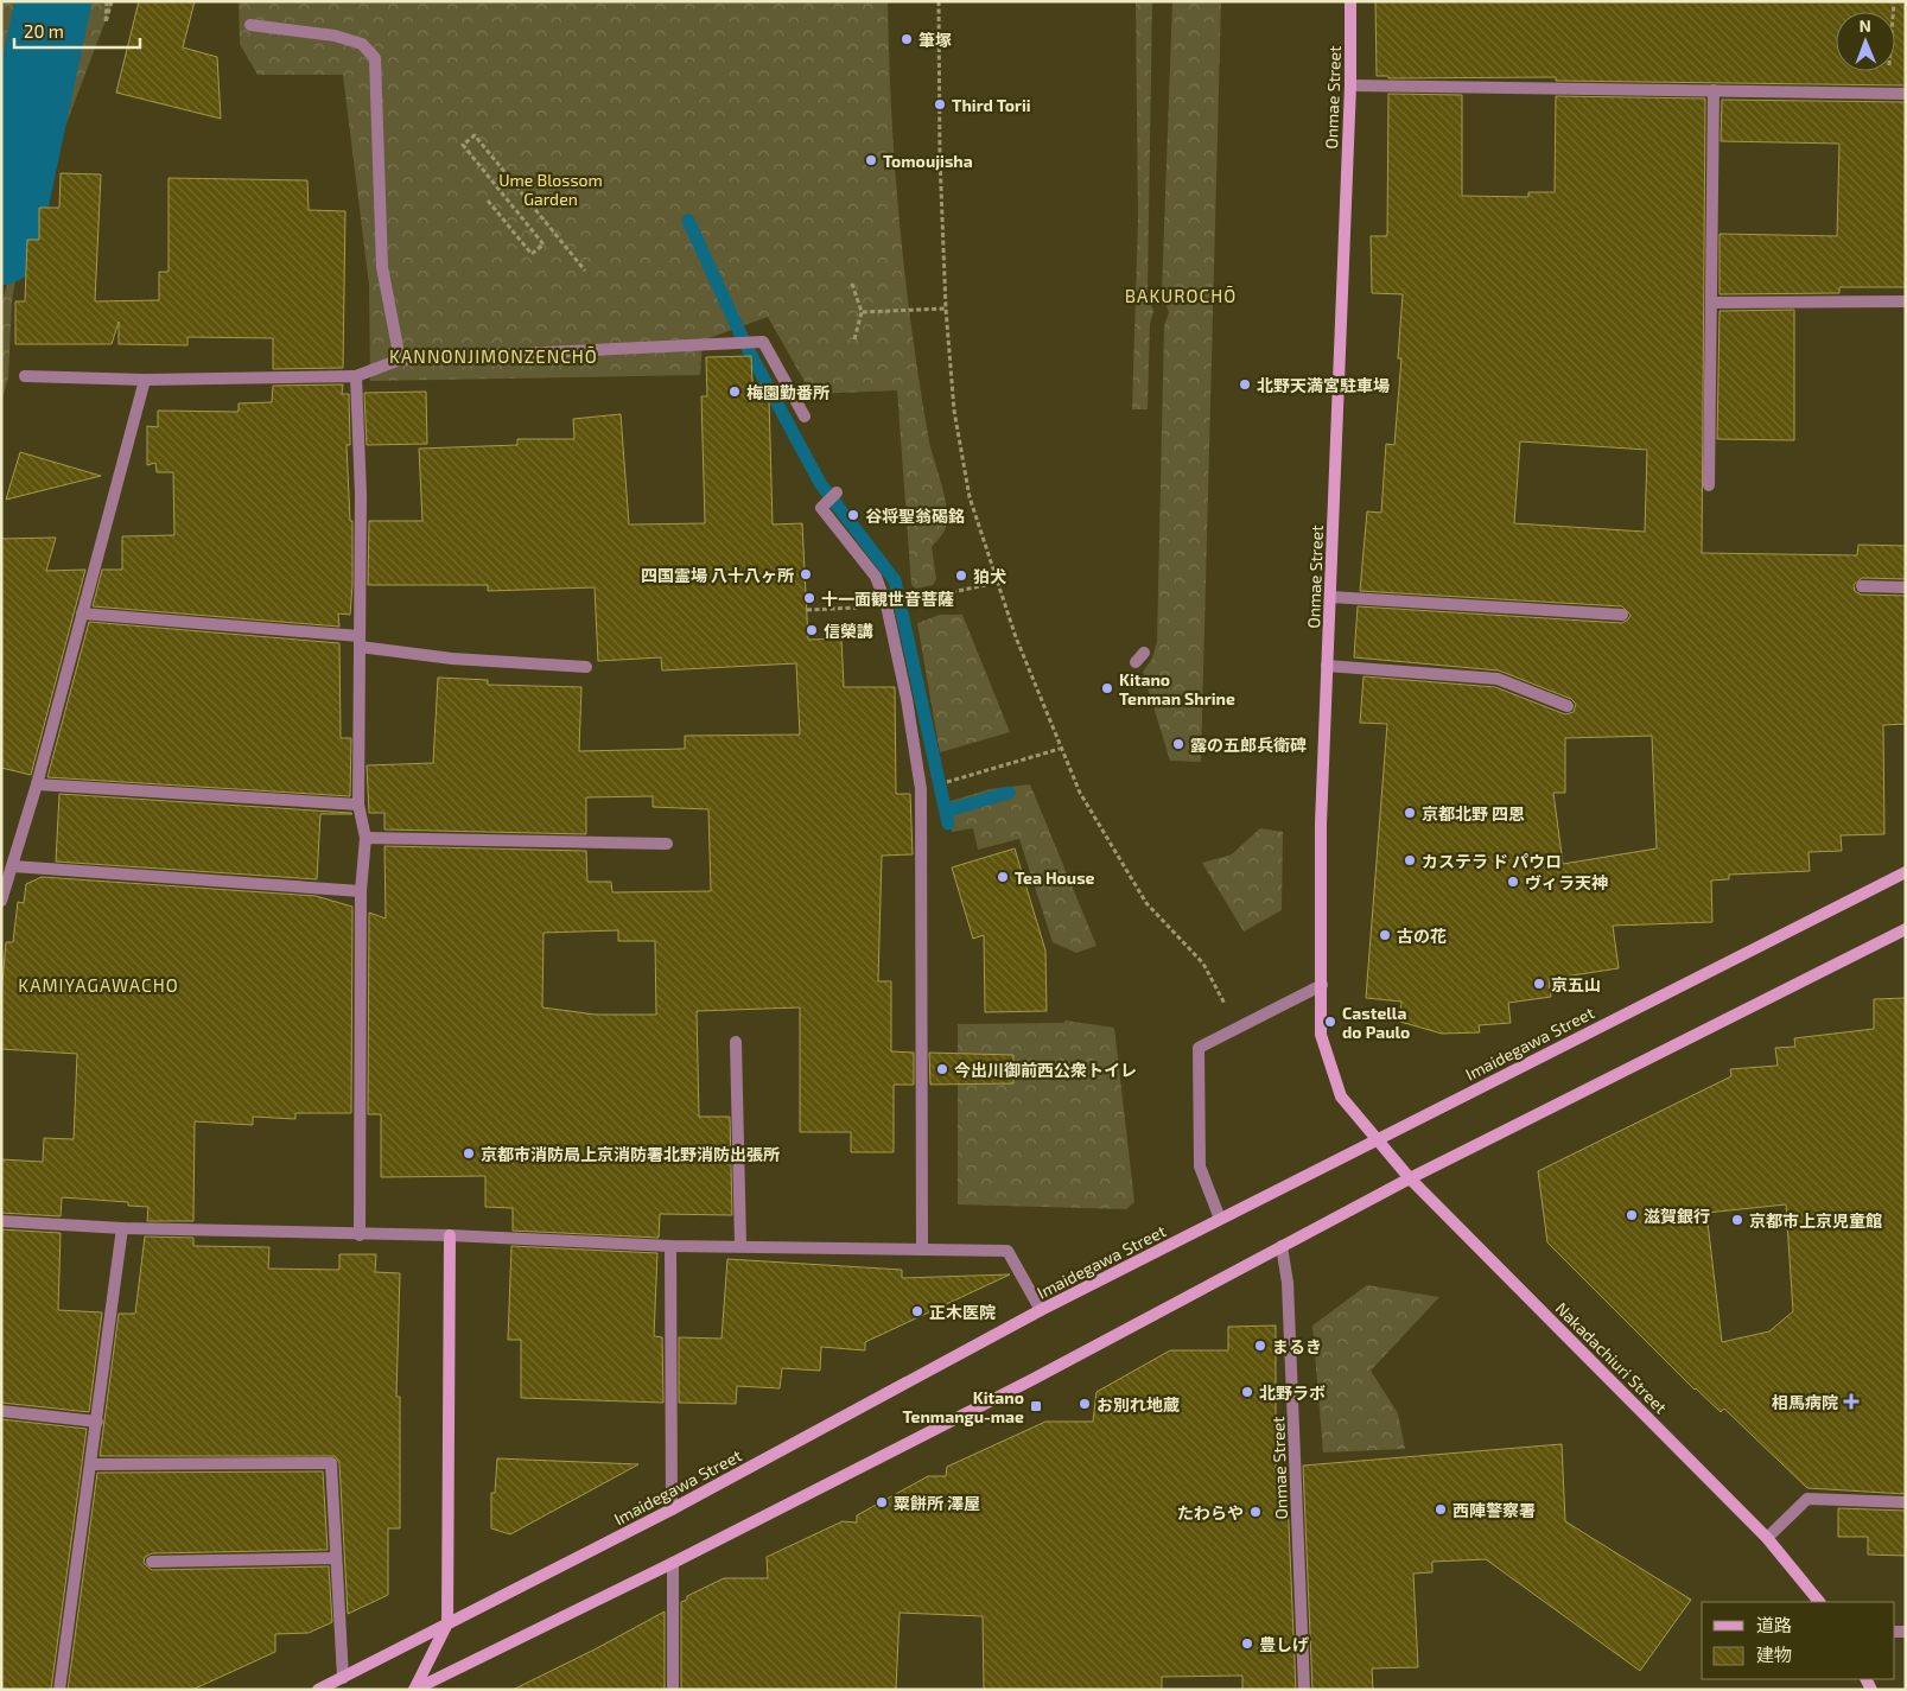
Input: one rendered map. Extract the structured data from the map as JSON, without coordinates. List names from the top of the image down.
{
  "streets": {
    "main road": ["Onmae Street", "Imaidegawa Street", "Nakadachiuri Street"]
  },
  "crossings": [
    ["Onmae Street", "Imaidegawa Street"],
    ["Onmae Street", "Nakadachiuri Street"],
    ["Imaidegawa Street", "Nakadachiuri Street"]
  ],
  "districts": ["BAKUROCHŌ", "KANNONJIMONZENCHŌ", "KAMIYAGAWACHO"],
  "parks": ["Ume Blossom Garden"],
  "places": {
    "other": [
      "筆塚",
      "Third Torii",
      "Tomoujisha",
      "北野天満宮駐車場",
      "梅園勤番所",
      "谷将聖翁碣銘",
      "四国霊場 八十八ヶ所",
      "狛犬",
      "十一面観世音菩薩",
      "信榮講",
      "Kitano Tenman Shrine",
      "露の五郎兵衛碑",
      "京都北野 四恩",
      "カステラ ド パウロ",
      "Tea House",
      "ヴィラ天神",
      "古の花",
      "京五山",
      "Castella do Paulo",
      "今出川御前西公衆トイレ",
      "京都市消防局上京消防署北野消防出張所",
      "滋賀銀行",
      "京都市上京児童館",
      "正木医院",
      "まるき",
      "北野ラボ",
      "お別れ地蔵",
      "粟餅所 澤屋",
      "西陣警察署",
      "たわらや",
      "豊しげ"
    ],
    "health": ["相馬病院"],
    "transit": ["Kitano Tenmangu-mae"]
  },
  "legend": ["道路", "建物"],
  "scale_bar": "20 m",
  "north": "top"
}
